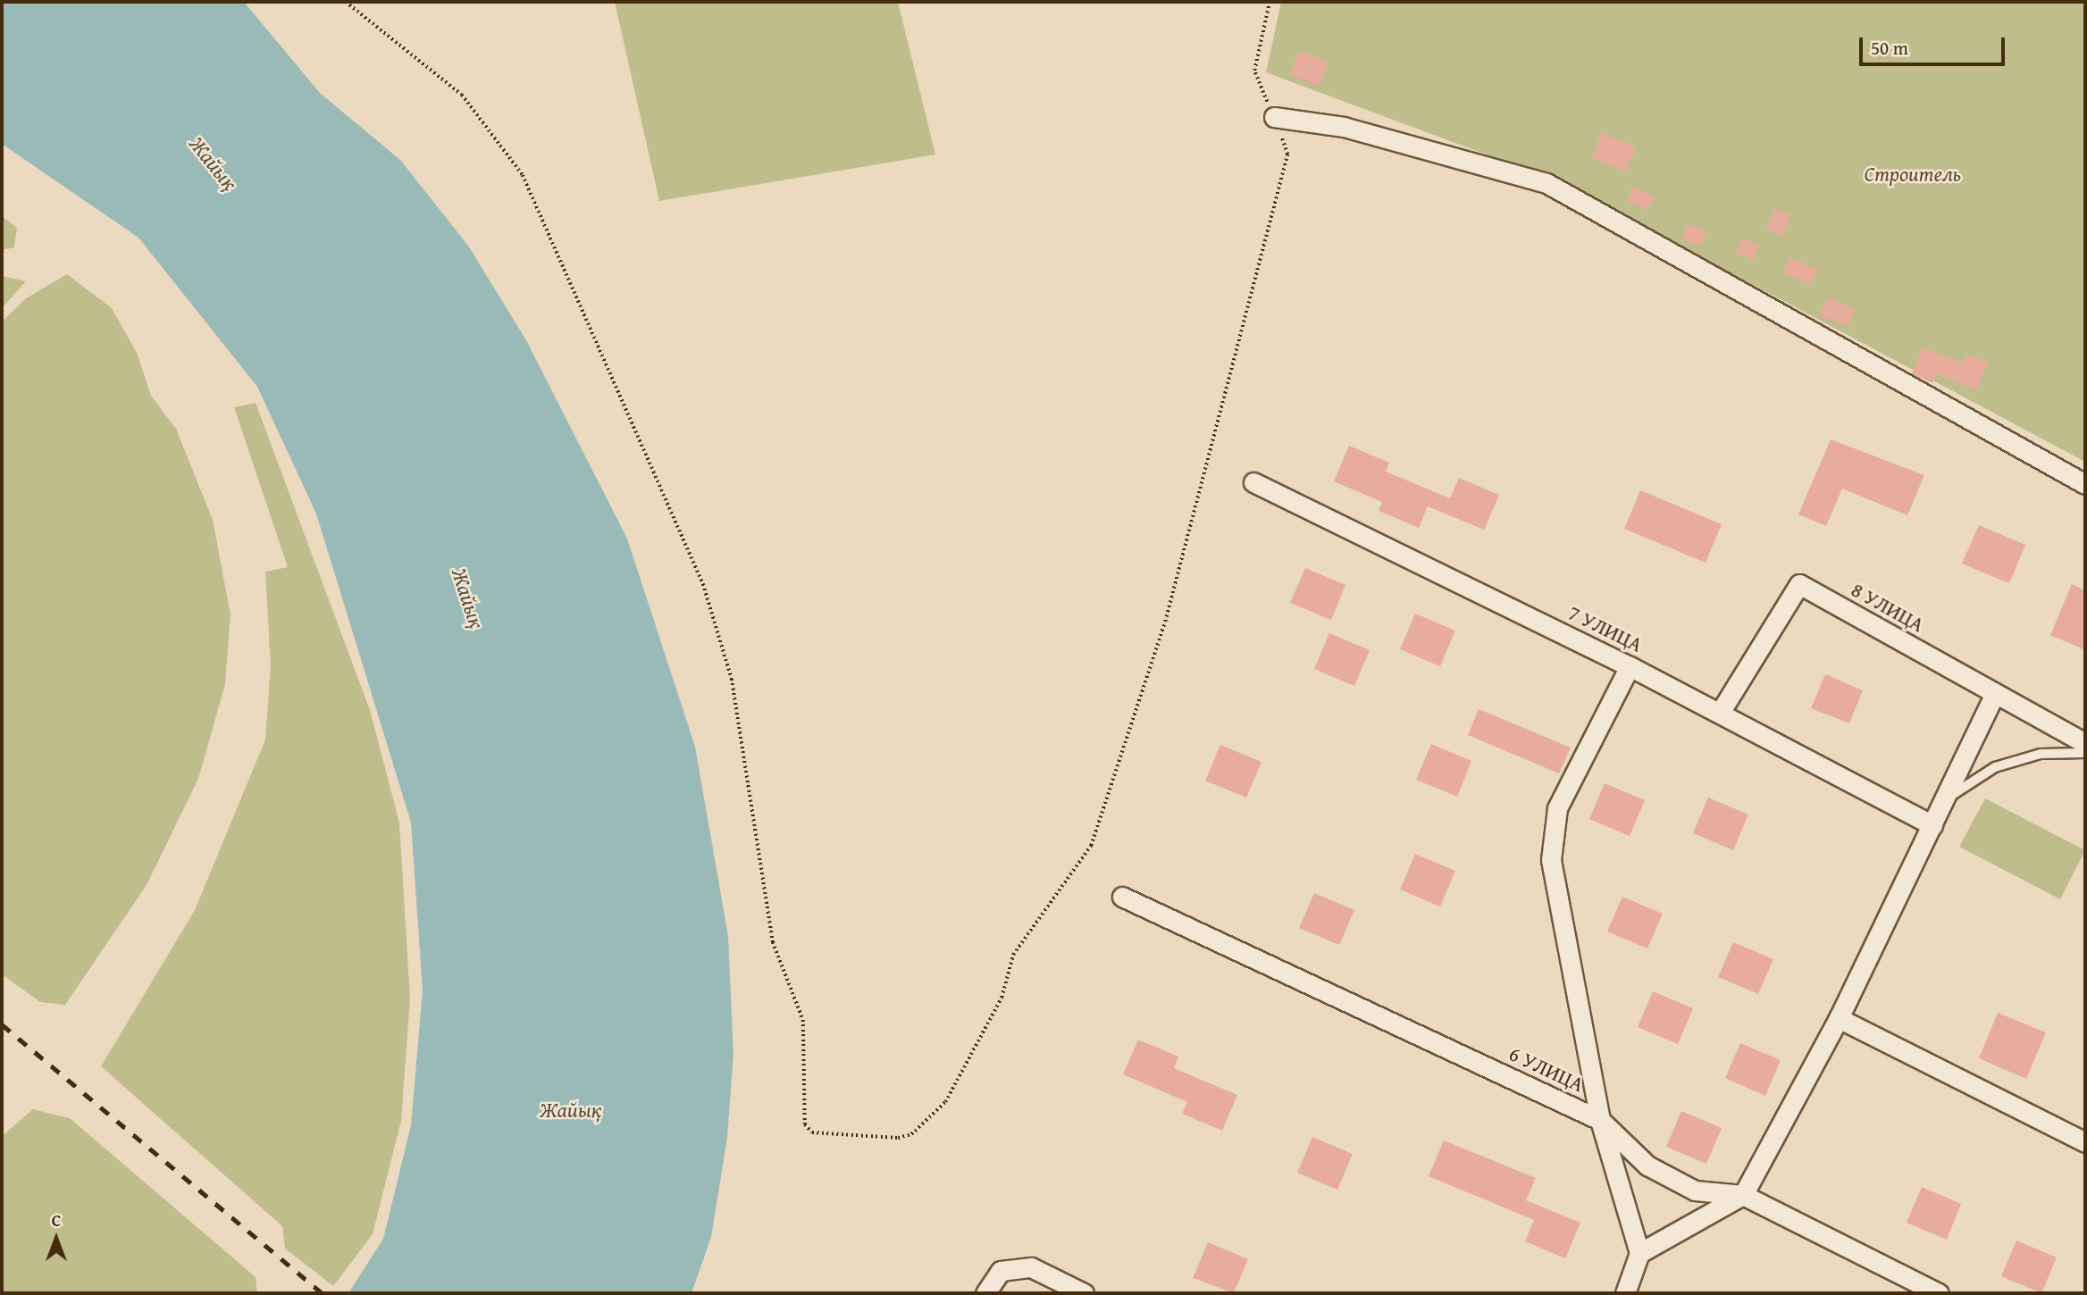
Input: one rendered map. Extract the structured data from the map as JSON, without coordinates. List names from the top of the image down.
{
  "streets": {
    "street": ["8 УЛИЦА", "7 УЛИЦА", "6 УЛИЦА"]
  },
  "crossings": [
    ["8 УЛИЦА", "7 УЛИЦА"]
  ],
  "water": ["Жайық"],
  "parks": ["Строитель"],
  "scale_bar": "50 m",
  "north": "top"
}
